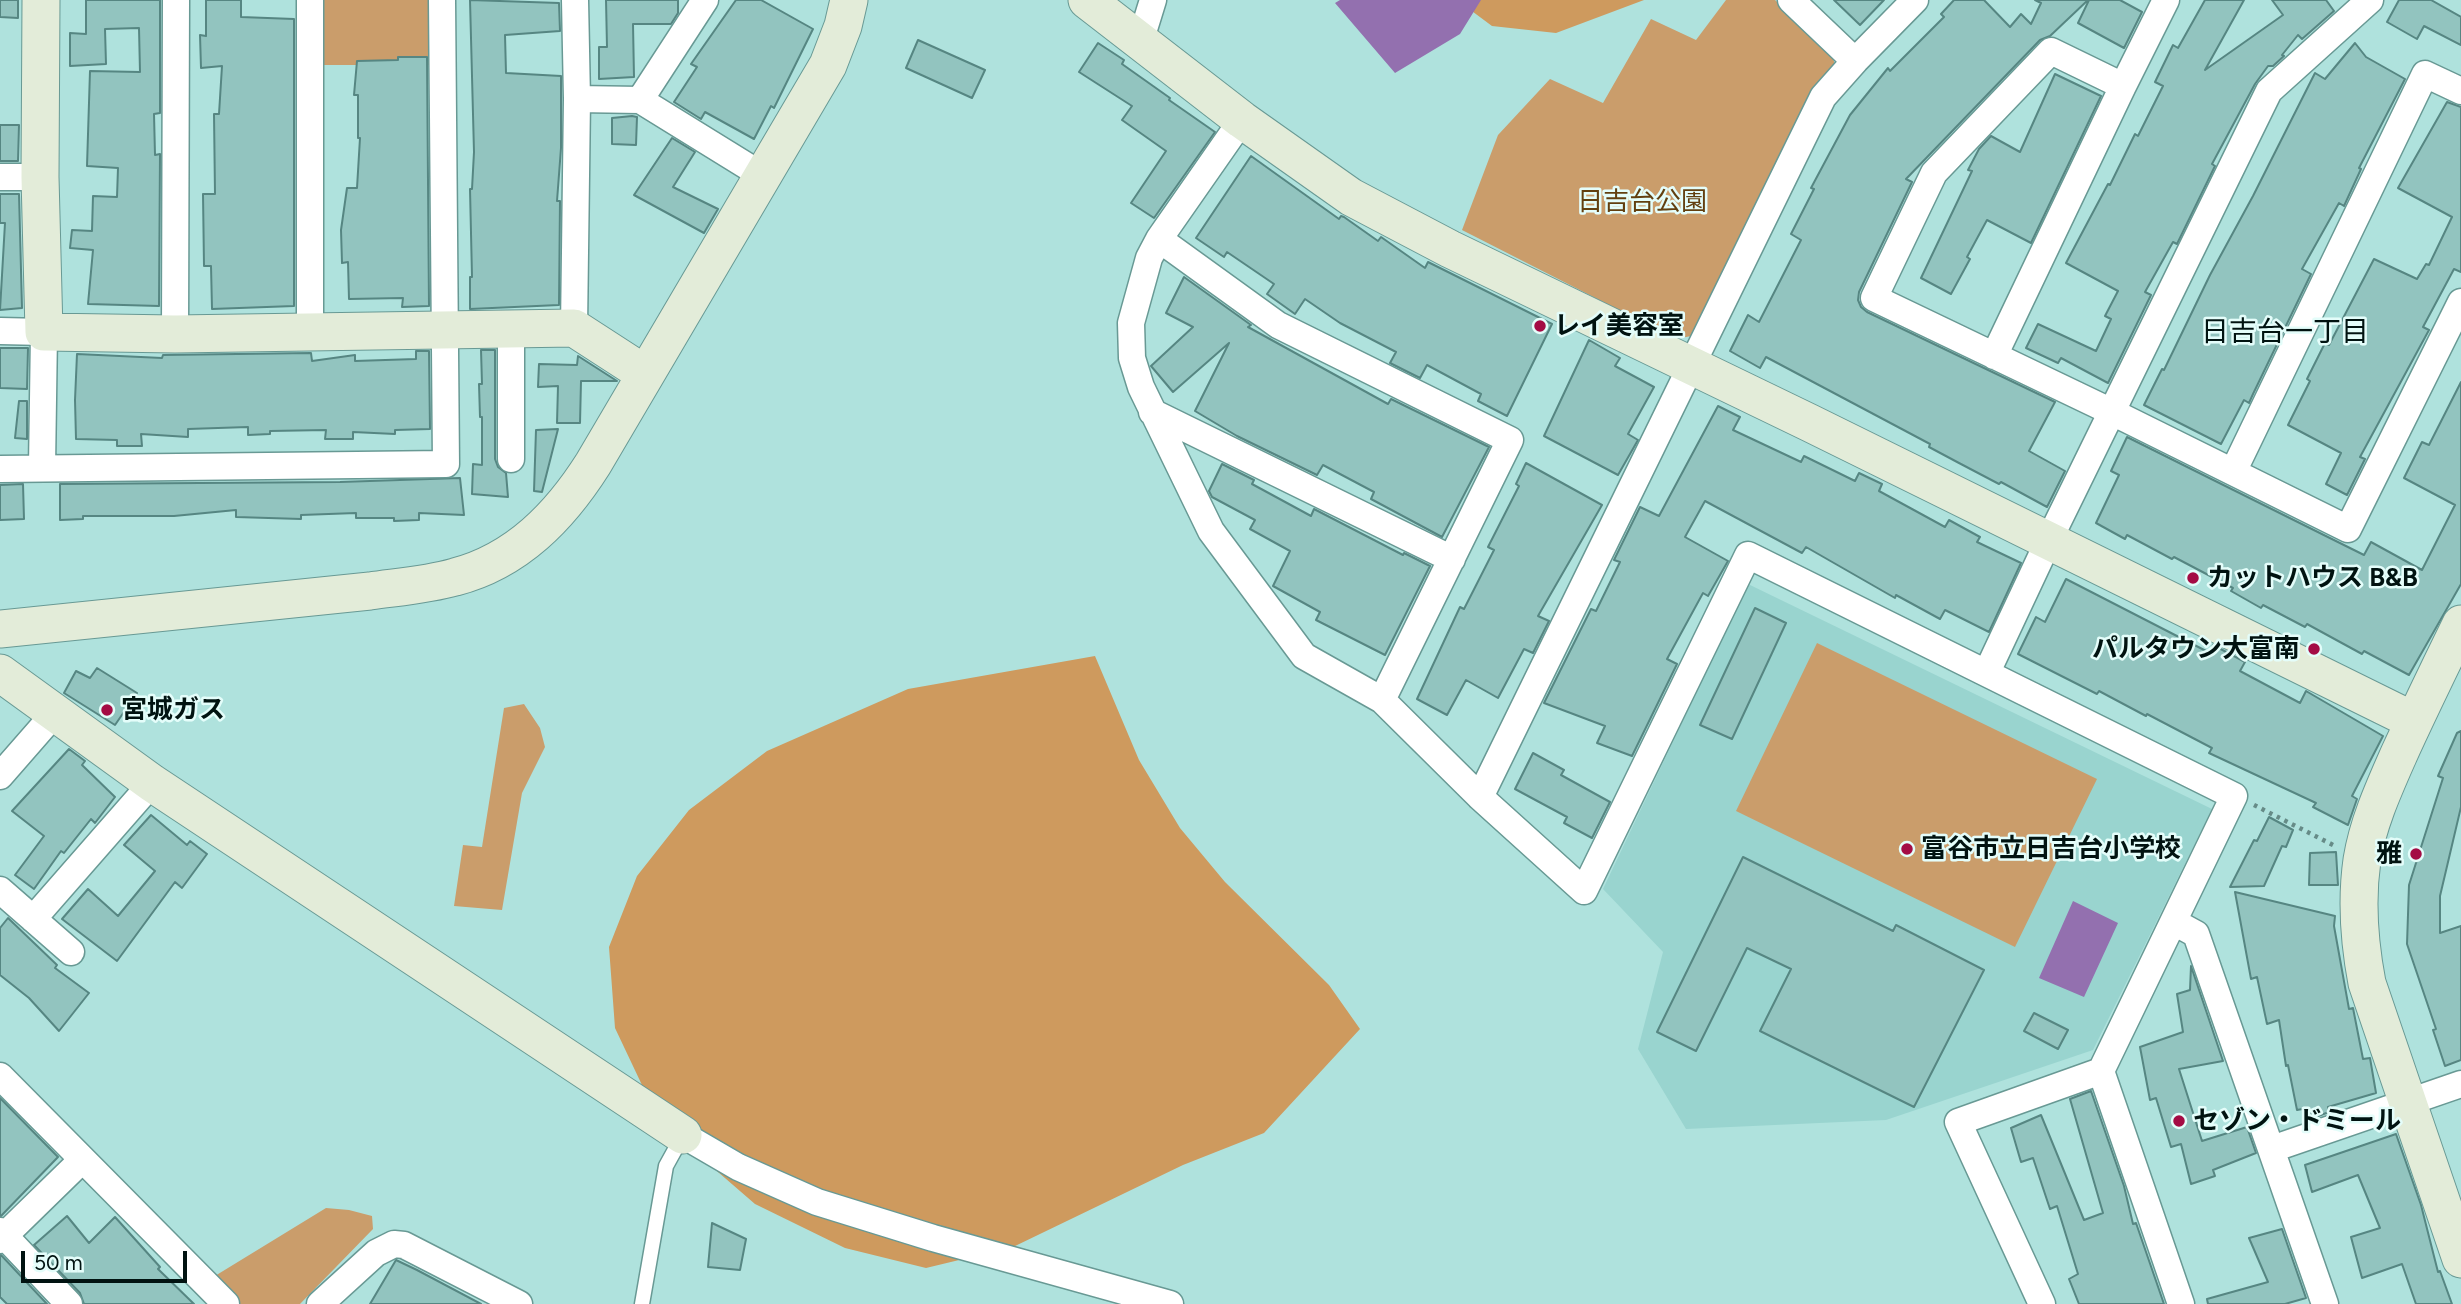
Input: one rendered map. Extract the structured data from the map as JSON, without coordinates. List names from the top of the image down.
{
  "districts": ["日吉台一丁目"],
  "parks": ["日吉台公園"],
  "places": [
    "レイ美容室",
    "カットハウス B&B",
    "パルタウン大富南",
    "宮城ガス",
    "富谷市立日吉台小学校",
    "雅",
    "セゾン・ドミール"
  ],
  "scale_bar": "50 m"
}
